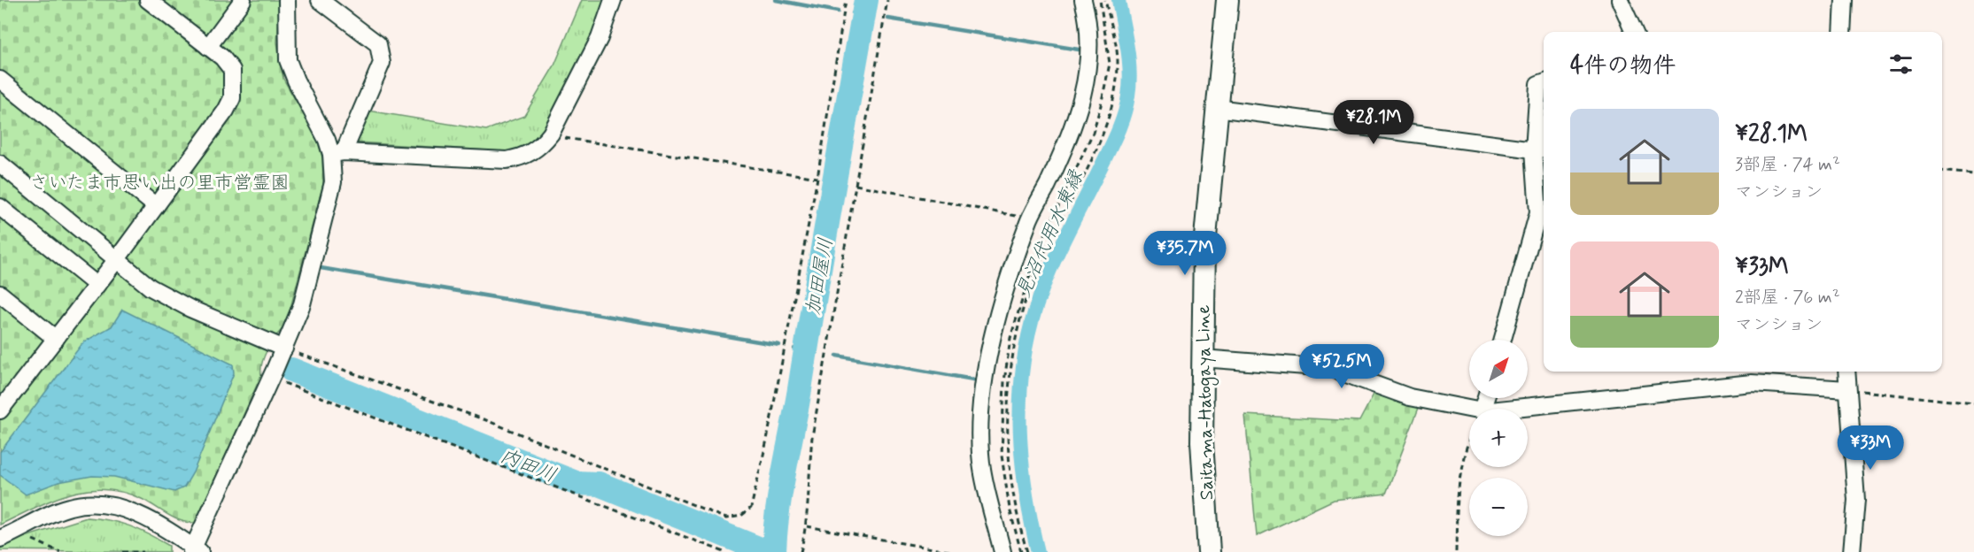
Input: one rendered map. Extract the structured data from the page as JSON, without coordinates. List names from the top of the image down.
{
  "streets": {
    "main road": ["Saitama-Hatogaya Line"]
  },
  "water": ["見沼代用水東縁", "加田屋川", "内田川"],
  "parks": ["さいたま市思い出の里市営霊園"],
  "north": "top right",
  "page": {
    "heading": "4件の物件",
    "list": [
      {
        "name": "¥28.1M",
        "note": "3部屋 · 74 m² · マンション"
      },
      {
        "name": "¥33M",
        "note": "2部屋 · 76 m² · マンション"
      }
    ],
    "price": [
      "¥28.1M",
      "¥35.7M",
      "¥52.5M",
      "¥33M"
    ],
    "map_buttons": ["+", "−"]
  }
}
